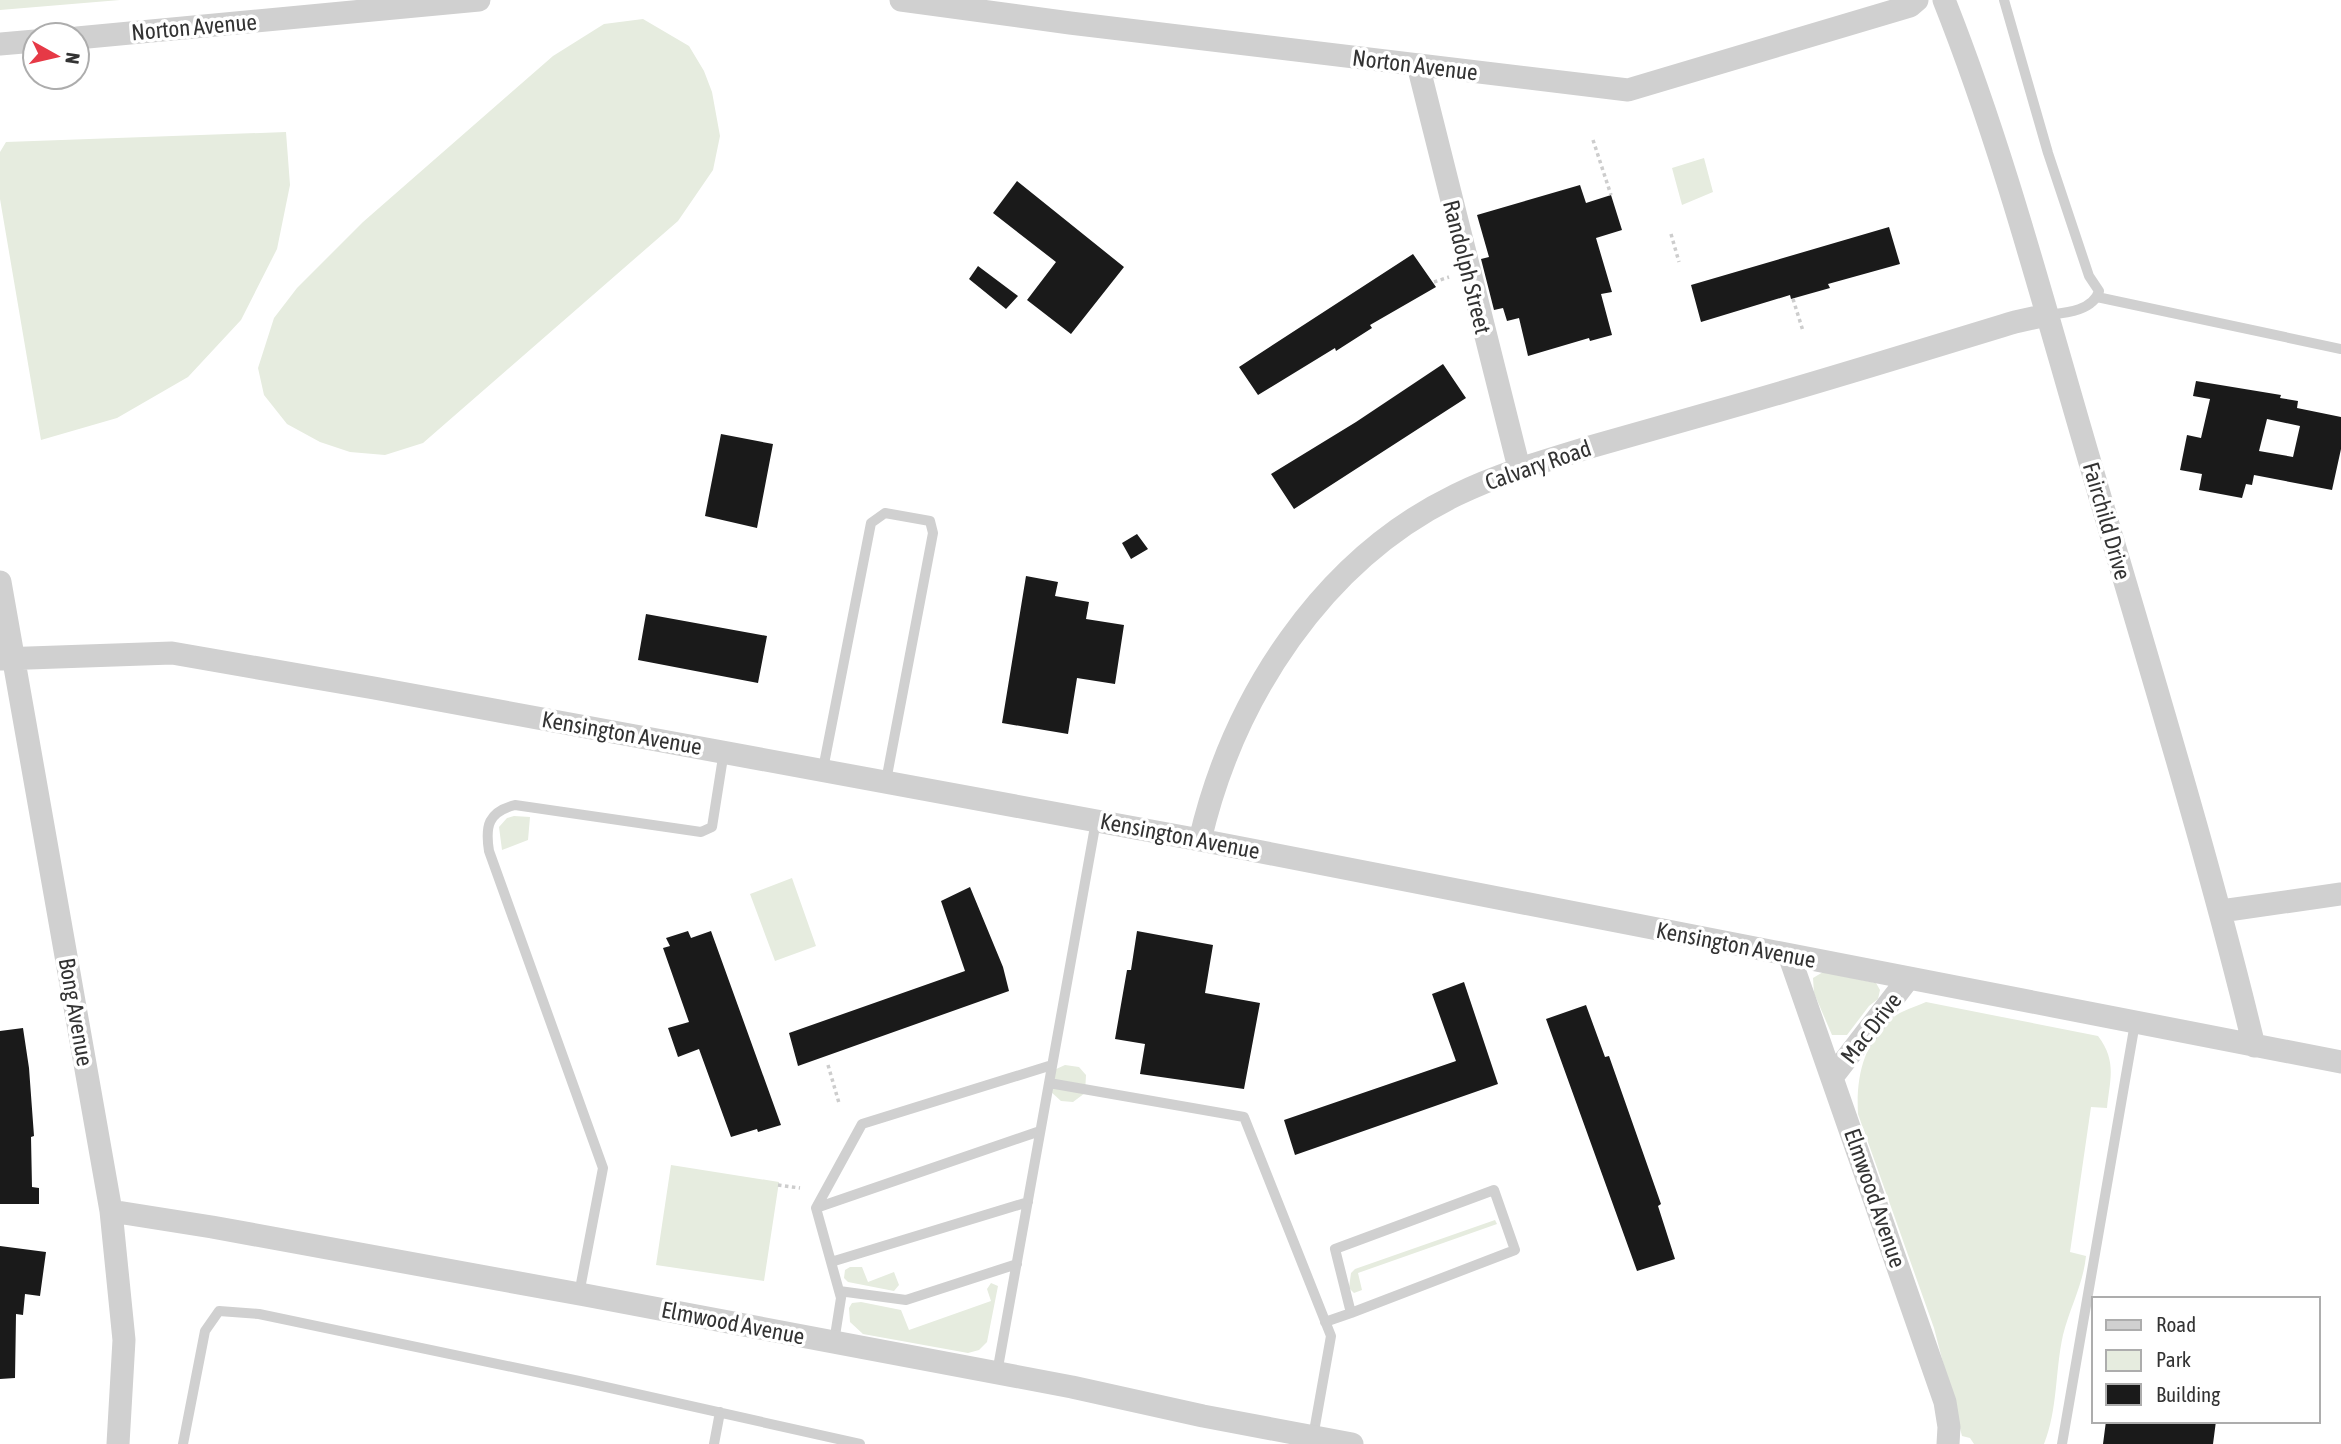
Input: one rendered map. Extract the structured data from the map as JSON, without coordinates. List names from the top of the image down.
{
  "streets": {
    "street": [
      "Norton Avenue",
      "Randolph Street",
      "Calvary Road",
      "Fairchild Drive",
      "Kensington Avenue",
      "Bong Avenue",
      "Mac Drive",
      "Elmwood Avenue"
    ]
  },
  "crossings": [
    ["Norton Avenue", "Randolph Street"],
    ["Randolph Street", "Calvary Road"],
    ["Calvary Road", "Fairchild Drive"],
    ["Calvary Road", "Kensington Avenue"],
    ["Fairchild Drive", "Kensington Avenue"],
    ["Kensington Avenue", "Bong Avenue"],
    ["Kensington Avenue", "Mac Drive"],
    ["Kensington Avenue", "Elmwood Avenue"],
    ["Bong Avenue", "Elmwood Avenue"],
    ["Mac Drive", "Elmwood Avenue"]
  ],
  "legend": ["Road", "Park", "Building"],
  "north": "right"
}
